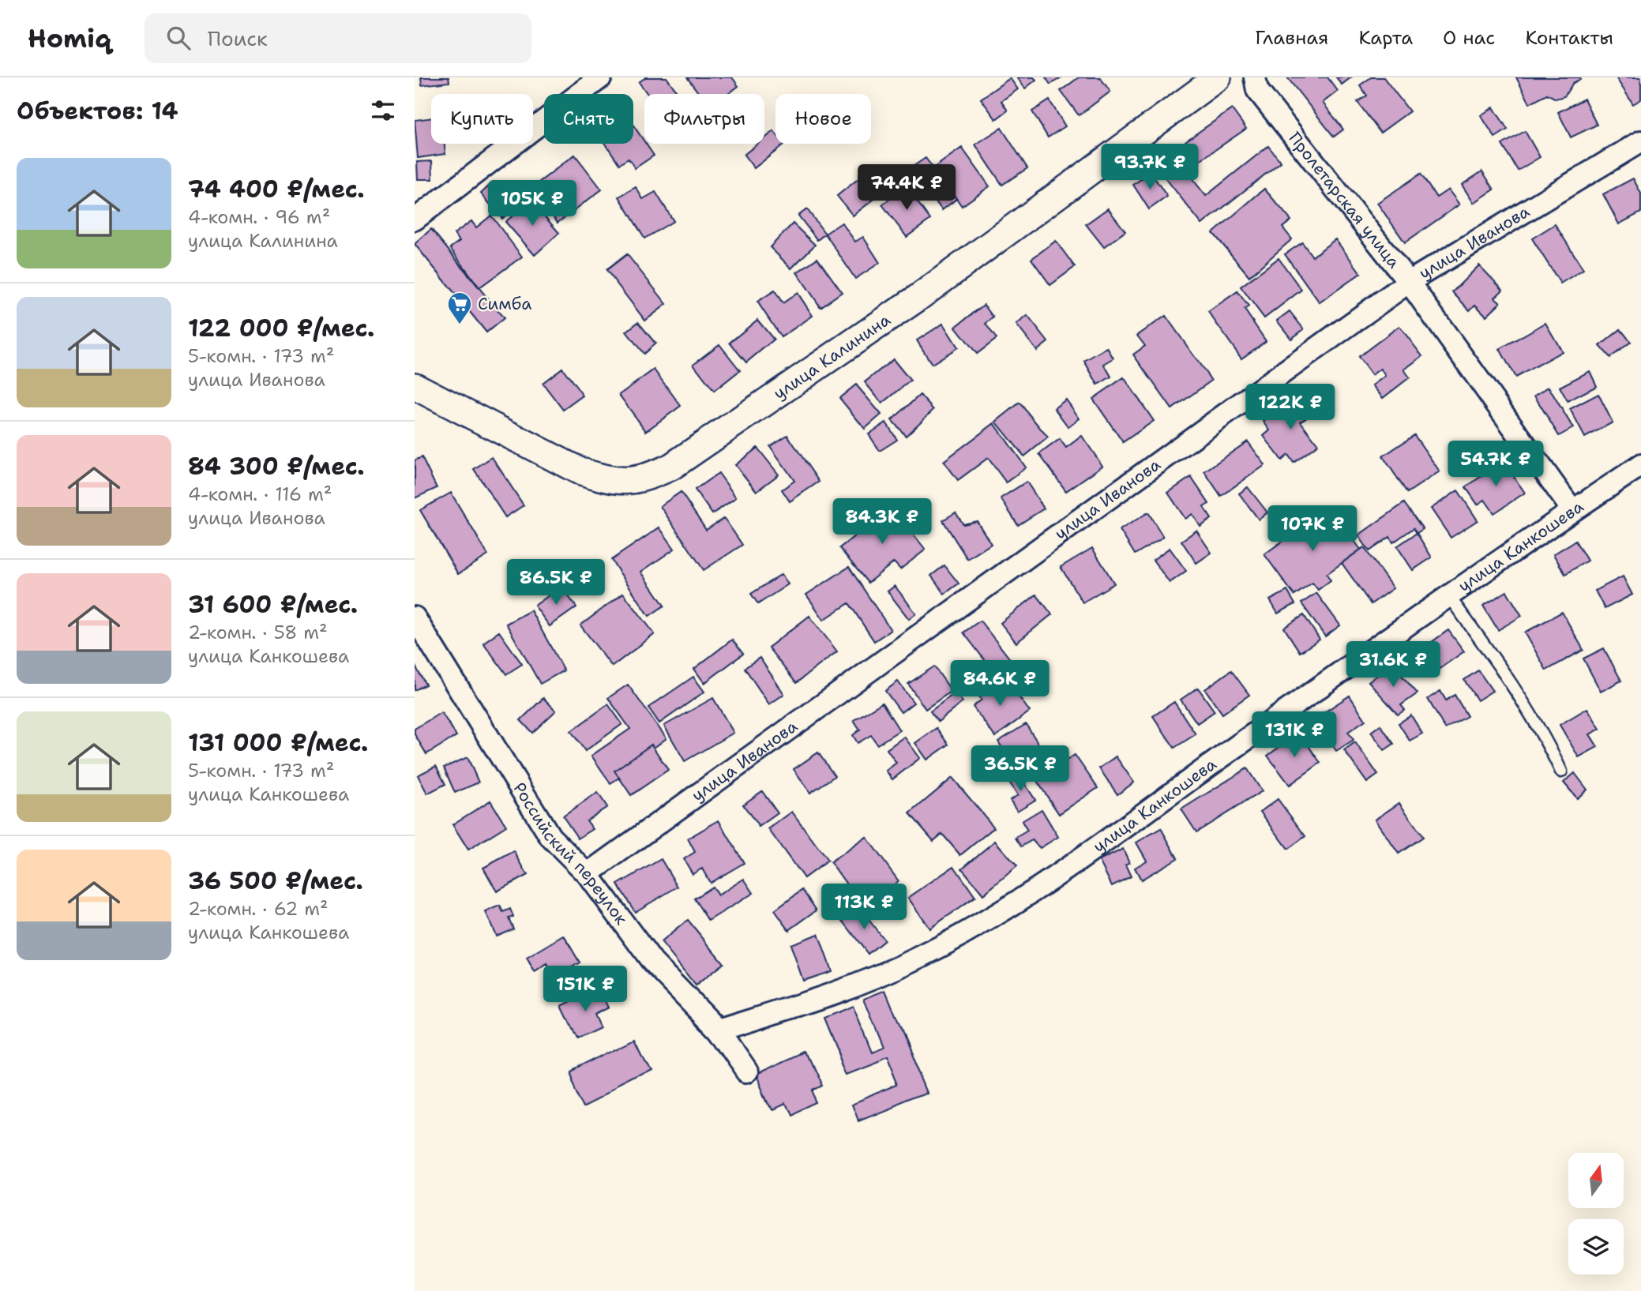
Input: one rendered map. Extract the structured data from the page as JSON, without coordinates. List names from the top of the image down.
{
  "streets": {
    "street": [
      "Пролетарская улица",
      "улица Иванова",
      "улица Калинина",
      "улица Канкошева",
      "Российский переулок"
    ]
  },
  "crossings": [
    ["Пролетарская улица", "улица Иванова"],
    ["Пролетарская улица", "улица Канкошева"],
    ["улица Иванова", "Российский переулок"],
    ["улица Канкошева", "Российский переулок"]
  ],
  "places": {
    "supermarket": ["Симба"]
  },
  "north": "top",
  "page": {
    "header": "Homiq",
    "search": "Поиск",
    "nav": [
      "Главная",
      "Карта",
      "О нас",
      "Контакты"
    ],
    "heading": "Объектов: 14",
    "chip": [
      "Купить",
      "Снять",
      "Фильтры",
      "Новое"
    ],
    "list": [
      {
        "name": "74 400 ₽/мес.",
        "note": "4-комн. · 96 m² · улица Калинина"
      },
      {
        "name": "122 000 ₽/мес.",
        "note": "5-комн. · 173 m² · улица Иванова"
      },
      {
        "name": "84 300 ₽/мес.",
        "note": "4-комн. · 116 m² · улица Иванова"
      },
      {
        "name": "31 600 ₽/мес.",
        "note": "2-комн. · 58 m² · улица Канкошева"
      },
      {
        "name": "131 000 ₽/мес.",
        "note": "5-комн. · 173 m² · улица Канкошева"
      },
      {
        "name": "36 500 ₽/мес.",
        "note": "2-комн. · 62 m² · улица Канкошева"
      }
    ],
    "price": [
      "93.7K ₽",
      "74.4K ₽",
      "105K ₽",
      "122K ₽",
      "54.7K ₽",
      "84.3K ₽",
      "107K ₽",
      "86.5K ₽",
      "31.6K ₽",
      "84.6K ₽",
      "131K ₽",
      "36.5K ₽",
      "113K ₽",
      "151K ₽"
    ]
  }
}
